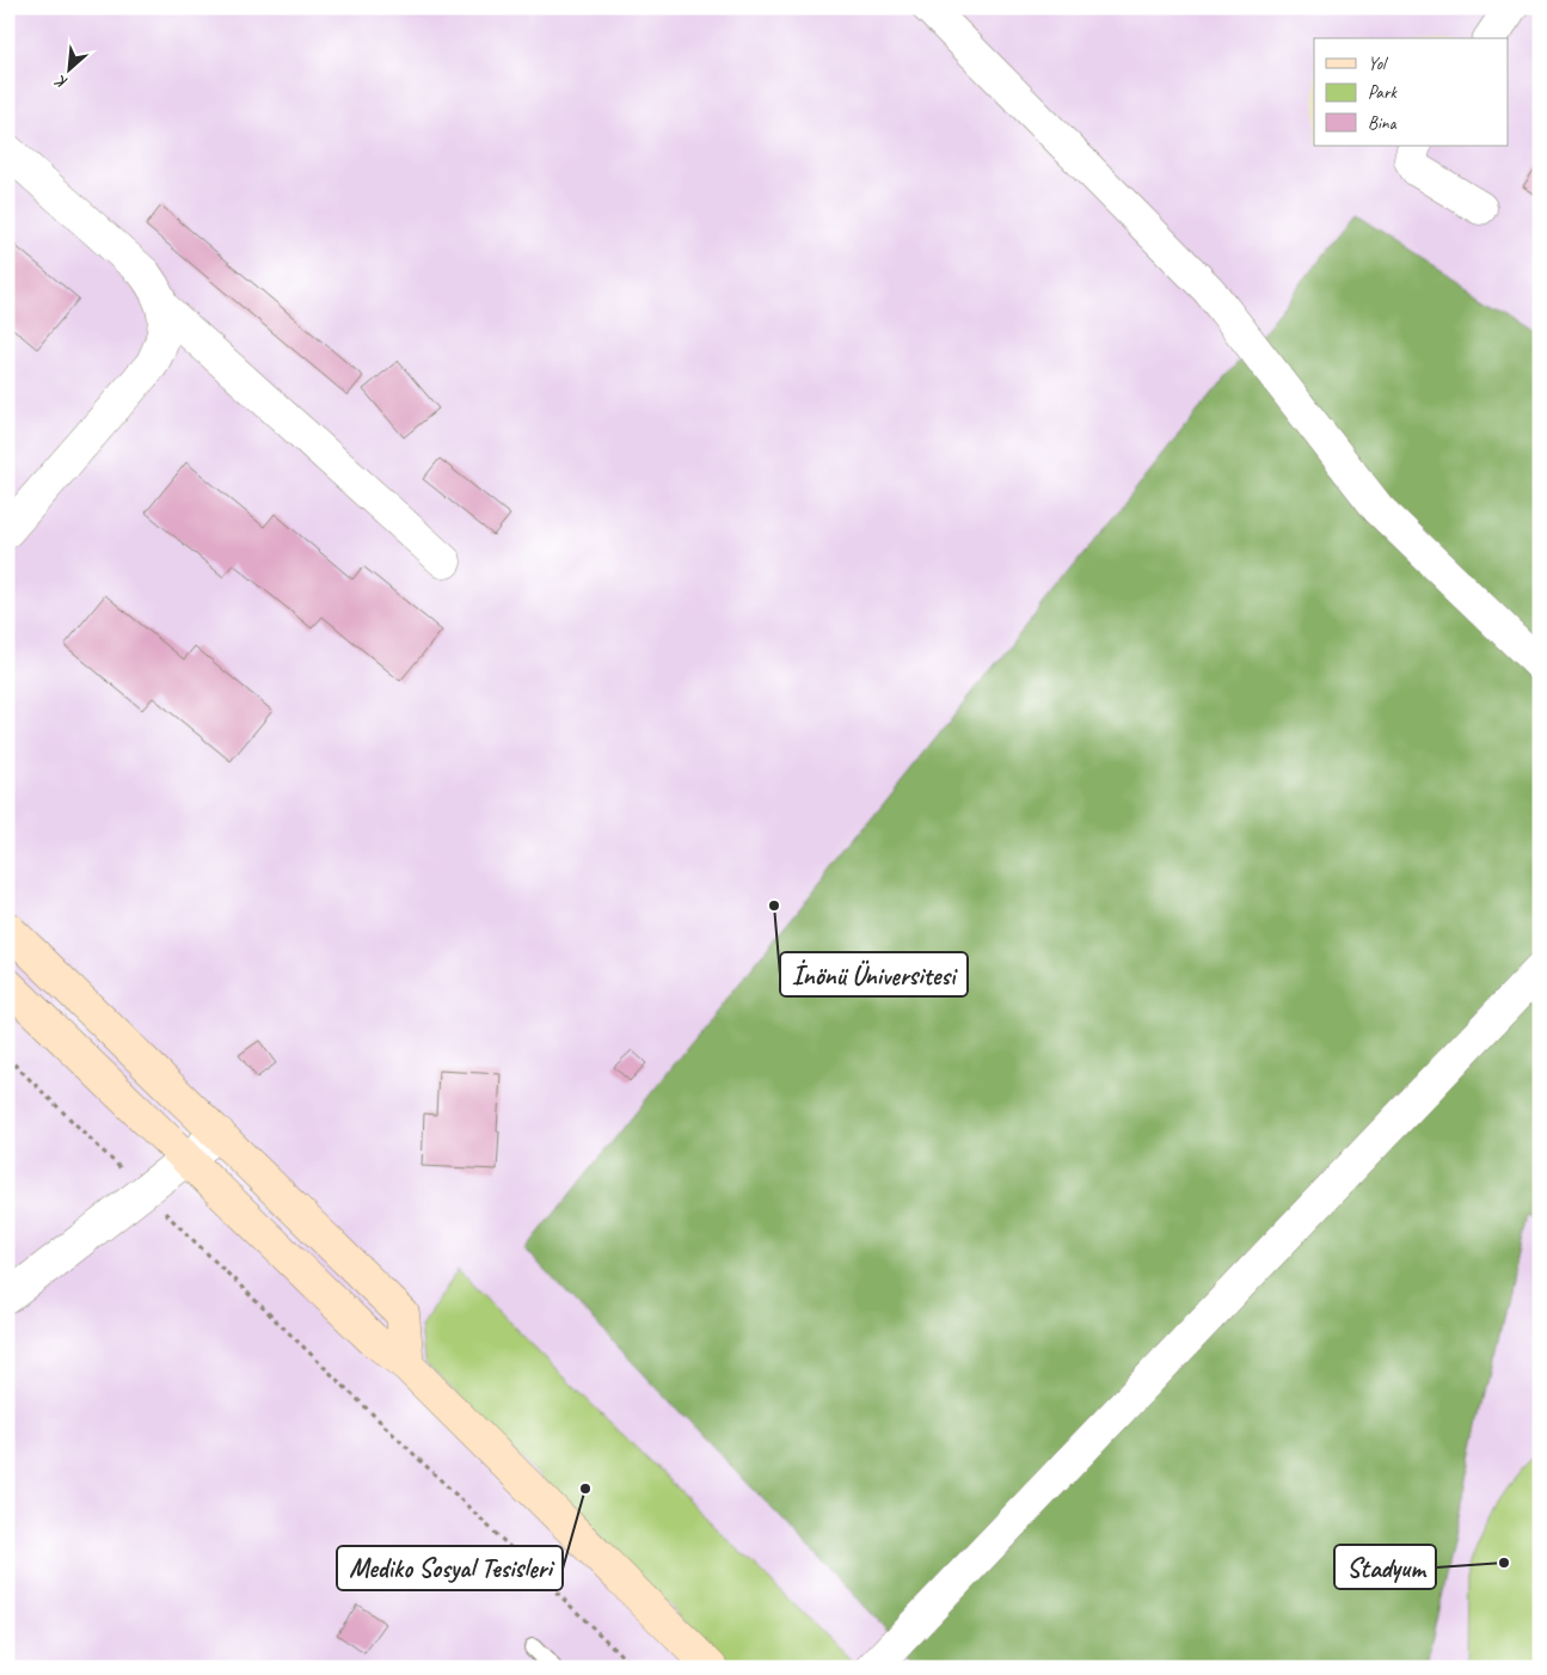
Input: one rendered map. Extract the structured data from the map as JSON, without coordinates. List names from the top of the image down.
{
  "places": ["İnönü Üniversitesi", "Mediko Sosyal Tesisleri", "Stadyum"],
  "legend": ["Yol", "Park", "Bina"],
  "north": "bottom left"
}
